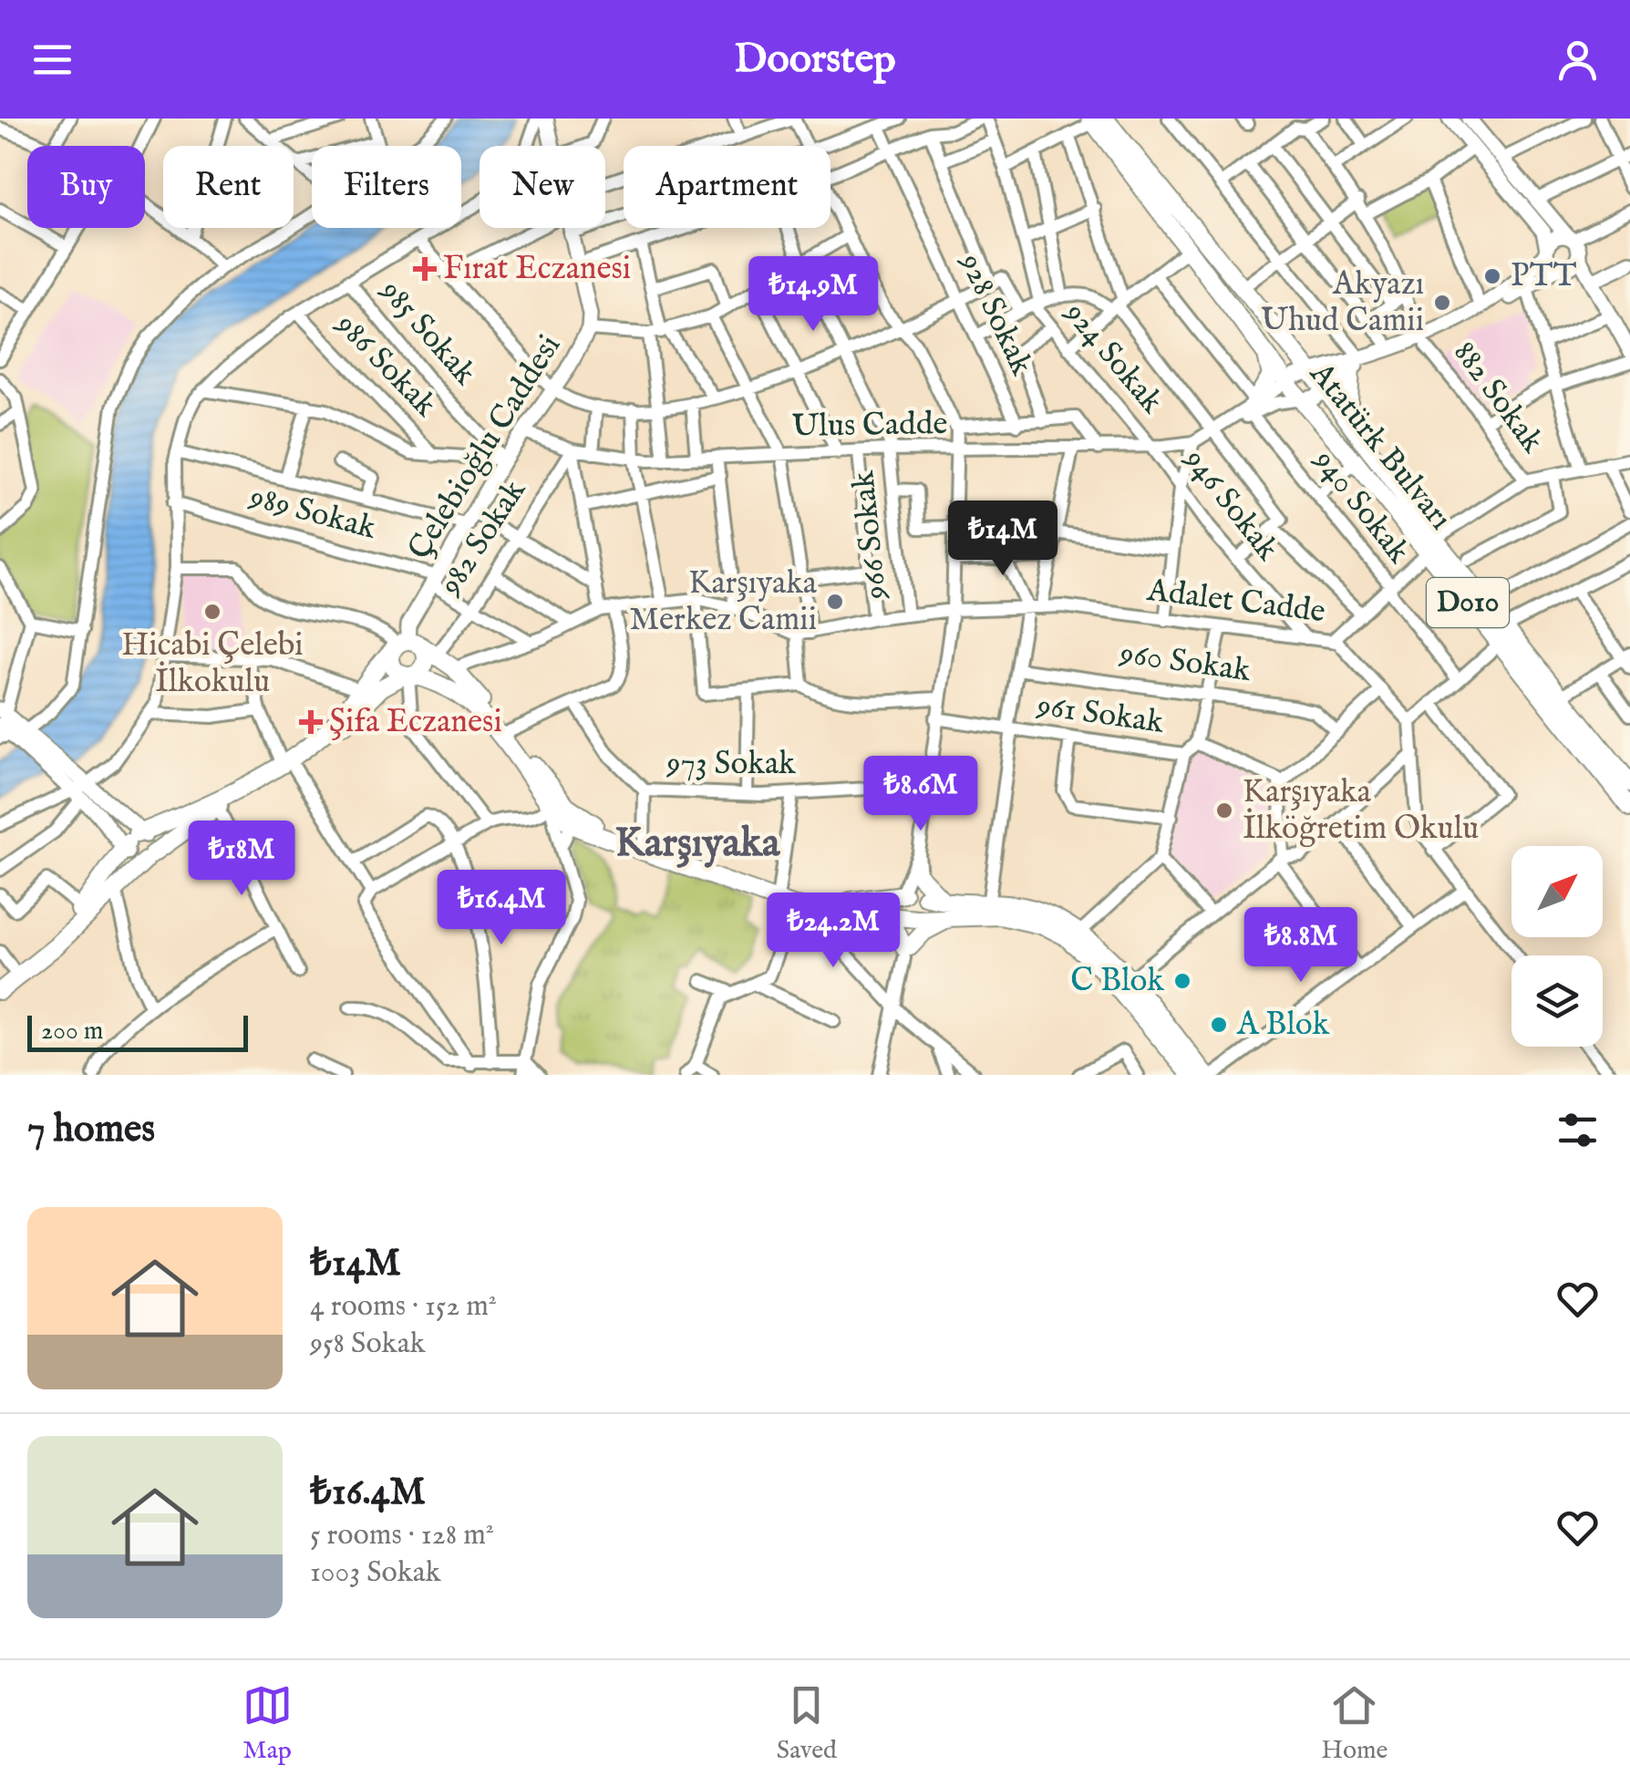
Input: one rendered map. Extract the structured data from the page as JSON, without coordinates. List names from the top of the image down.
{
  "streets": {
    "highway": ["Atatürk Bulvarı", "D010"],
    "main road": ["Çelebioğlu Caddesi"],
    "street": [
      "928 Sokak",
      "985 Sokak",
      "924 Sokak",
      "986 Sokak",
      "882 Sokak",
      "Ulus Cadde",
      "946 Sokak",
      "940 Sokak",
      "989 Sokak",
      "966 Sokak",
      "982 Sokak",
      "Adalet Cadde",
      "960 Sokak",
      "961 Sokak",
      "973 Sokak"
    ]
  },
  "crossings": [
    ["985 Sokak", "Çelebioğlu Caddesi"],
    ["924 Sokak", "Ulus Cadde"],
    ["924 Sokak", "946 Sokak"],
    ["Ulus Cadde", "Atatürk Bulvarı"],
    ["Ulus Cadde", "Çelebioğlu Caddesi"],
    ["Ulus Cadde", "946 Sokak"],
    ["Ulus Cadde", "940 Sokak"],
    ["Ulus Cadde", "966 Sokak"],
    ["Ulus Cadde", "982 Sokak"],
    ["Çelebioğlu Caddesi", "989 Sokak"],
    ["Çelebioğlu Caddesi", "982 Sokak"],
    ["946 Sokak", "Adalet Cadde"],
    ["989 Sokak", "982 Sokak"],
    ["966 Sokak", "Adalet Cadde"]
  ],
  "districts": ["Karşıyaka"],
  "places": {
    "health": ["Fırat Eczanesi", "Şifa Eczanesi"],
    "other": [
      "PTT",
      "Akyazı Uhud Camii",
      "Karşıyaka Merkez Camii",
      "Hicabi Çelebi İlkokulu",
      "Karşıyaka İlköğretim Okulu",
      "C Blok",
      "A Blok"
    ]
  },
  "scale_bar": "200 m",
  "north": "top right",
  "page": {
    "header": "Doorstep",
    "chip": [
      "Buy",
      "Rent",
      "Filters",
      "New",
      "Apartment"
    ],
    "price": [
      "₺14.9M",
      "₺14M",
      "₺8.6M",
      "₺18M",
      "₺16.4M",
      "₺24.2M",
      "₺8.8M"
    ],
    "scale": "200 m",
    "heading": "7 homes",
    "list": [
      {
        "name": "₺14M",
        "note": "4 rooms · 152 m² · 958 Sokak"
      },
      {
        "name": "₺16.4M",
        "note": "5 rooms · 128 m² · 1003 Sokak"
      }
    ],
    "tabs": ["Map", "Saved", "Home"]
  }
}
